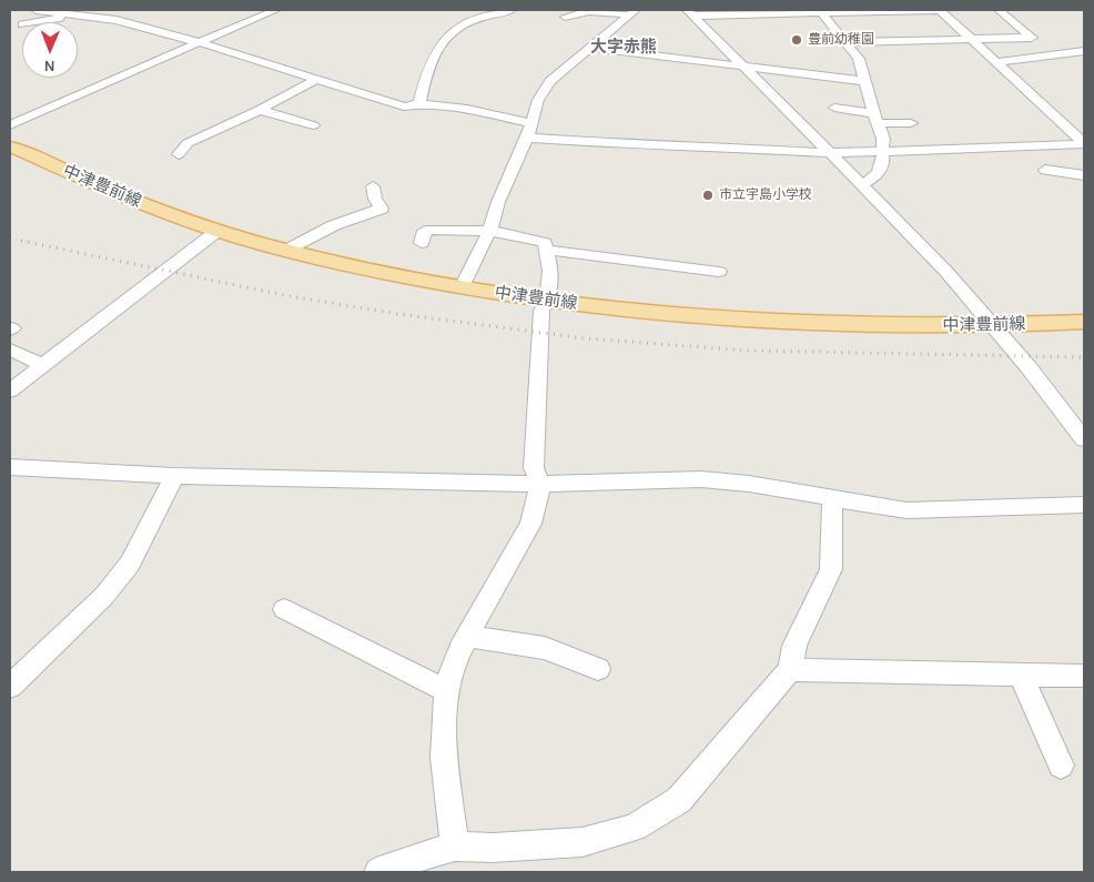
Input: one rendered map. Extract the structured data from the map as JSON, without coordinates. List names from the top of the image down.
{
  "streets": {
    "main road": ["中津豊前線"]
  },
  "districts": ["大字赤熊"],
  "places": ["豊前幼稚園", "市立宇島小学校"],
  "north": "bottom"
}
